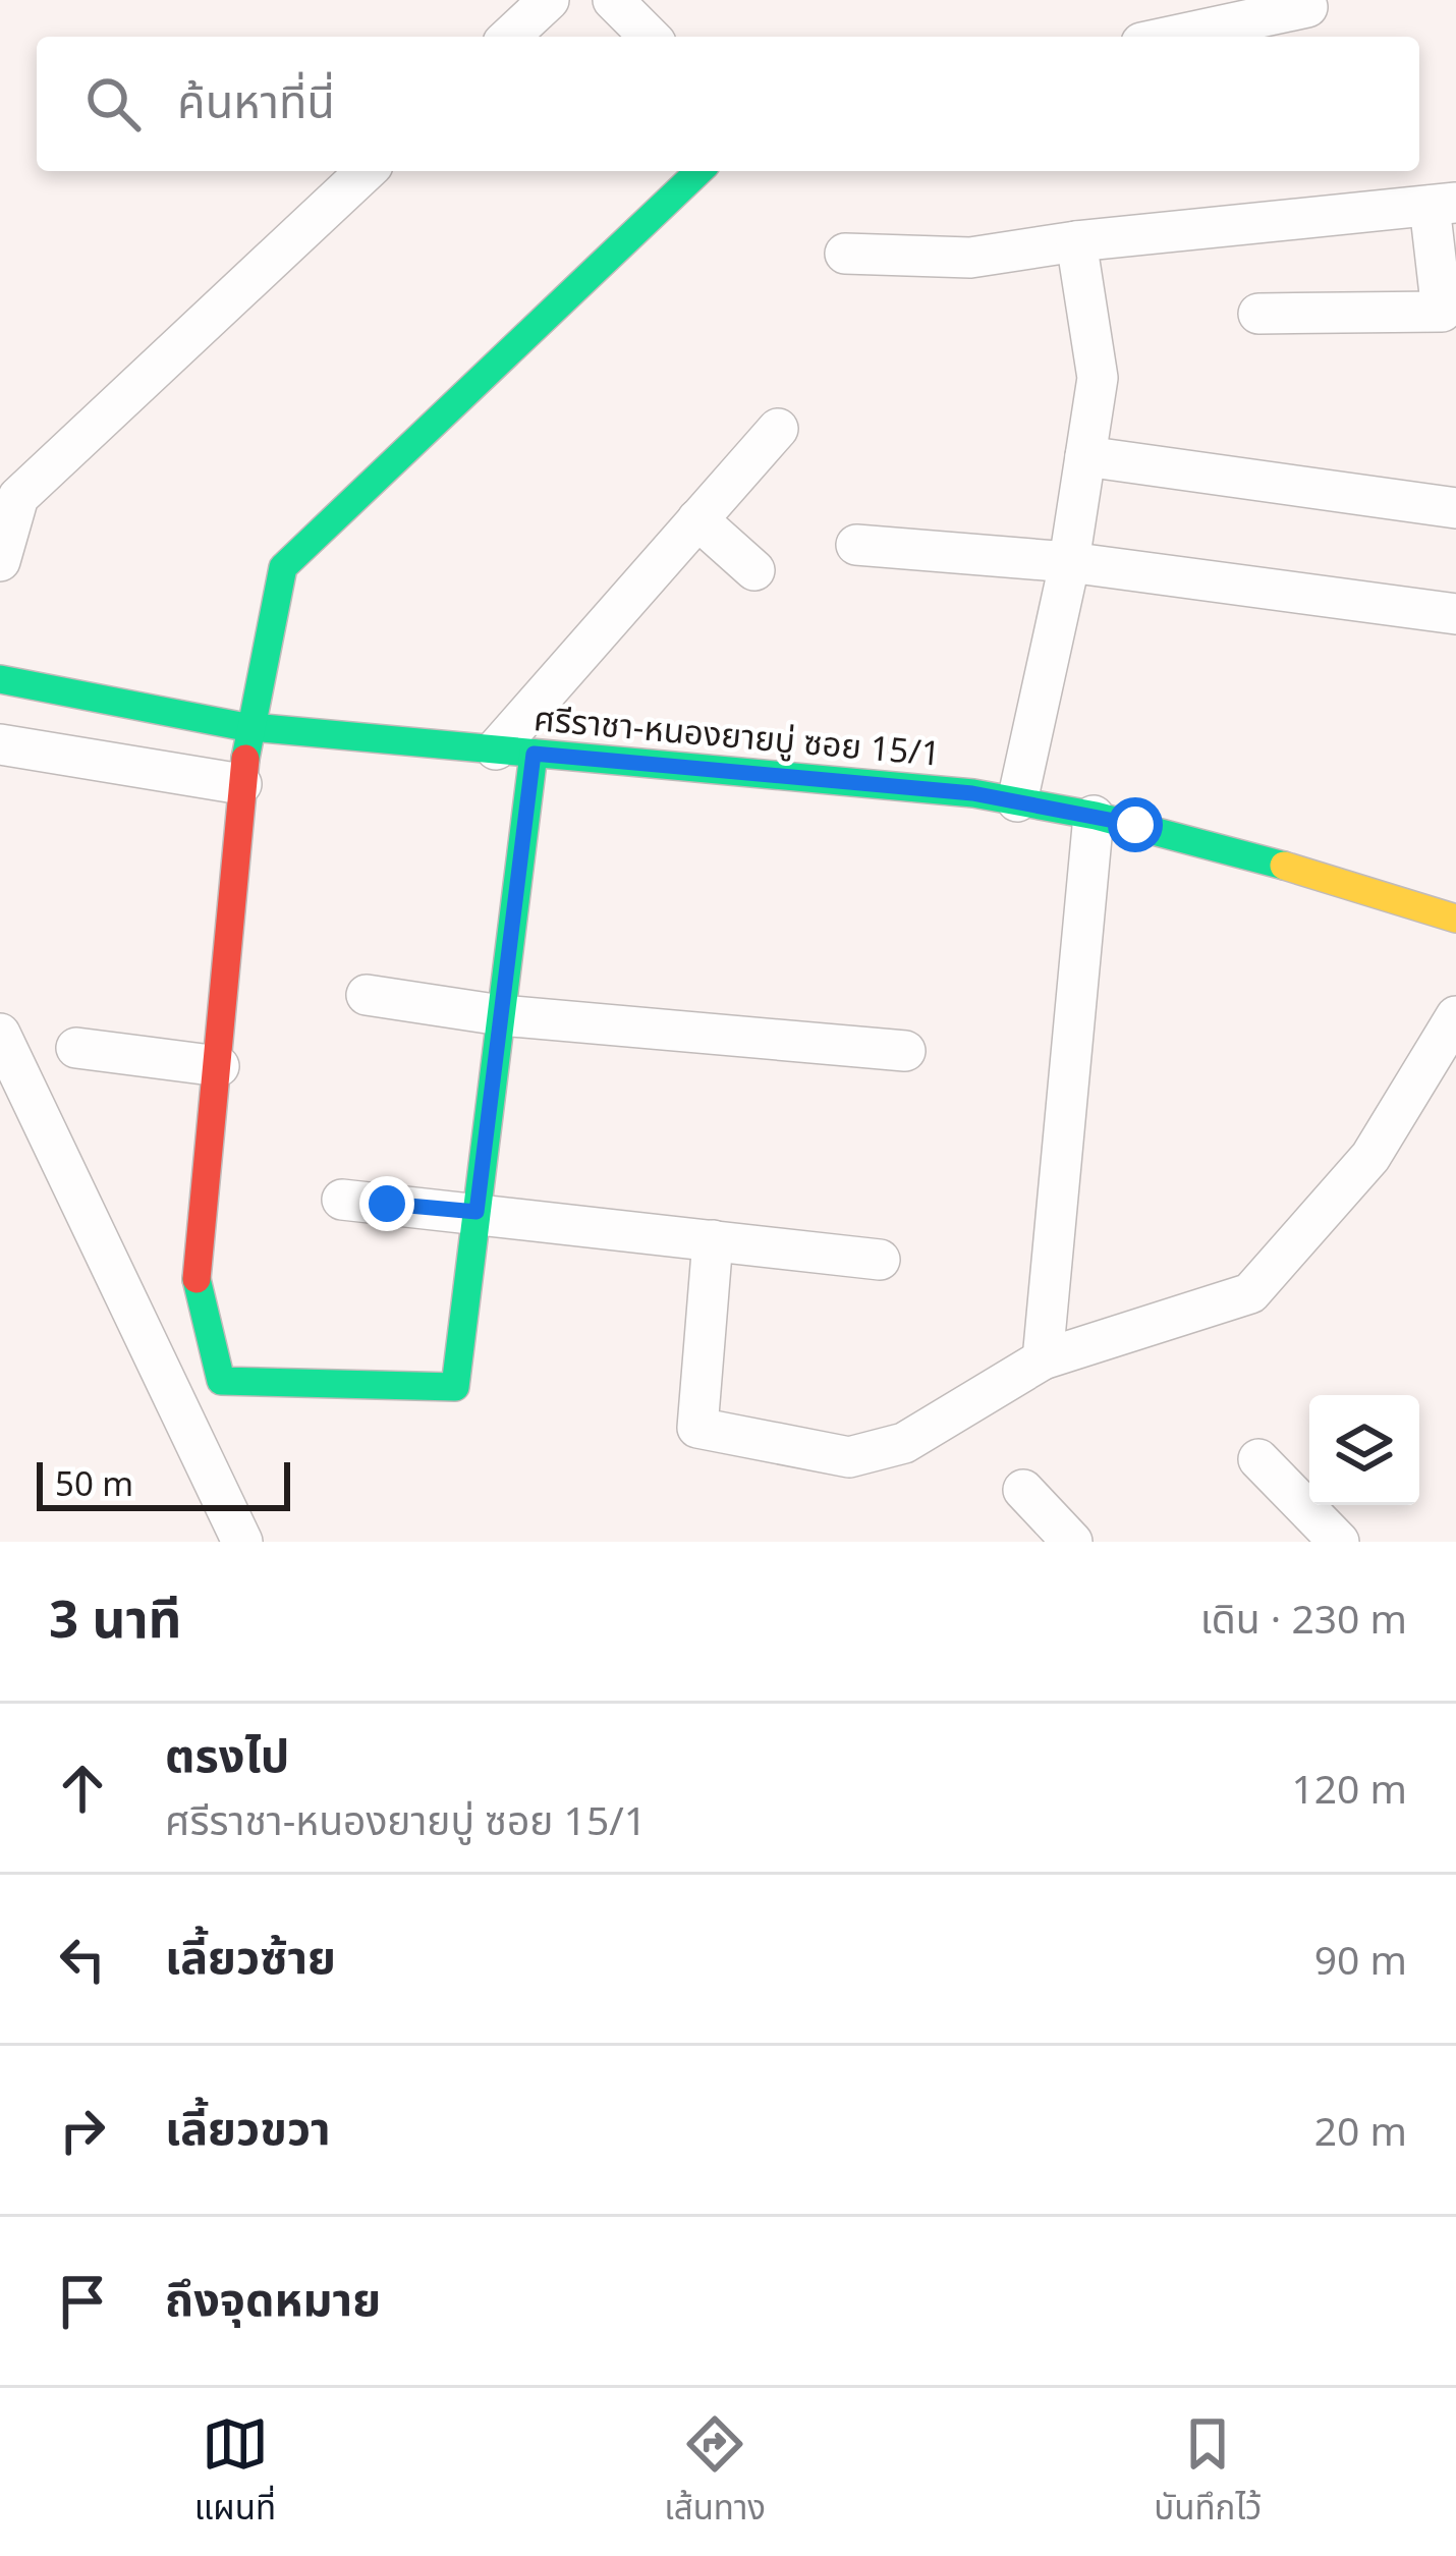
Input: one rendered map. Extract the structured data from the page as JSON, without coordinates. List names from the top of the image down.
{
  "streets": {
    "street": ["ศรีราชา-หนองยายบู่ ซอย 15/1"]
  },
  "scale_bar": "50 m",
  "page": {
    "search": "ค้นหาที่นี่",
    "scale": "50 m",
    "heading": ["3 นาที", "เดิน · 230 m"],
    "list": [
      ["ตรงไป", "ศรีราชา-หนองยายบู่ ซอย 15/1", "120 m"],
      ["เลี้ยวซ้าย", "90 m"],
      ["เลี้ยวขวา", "20 m"],
      "ถึงจุดหมาย"
    ],
    "nav": ["แผนที่", "เส้นทาง", "บันทึกไว้"]
  }
}
